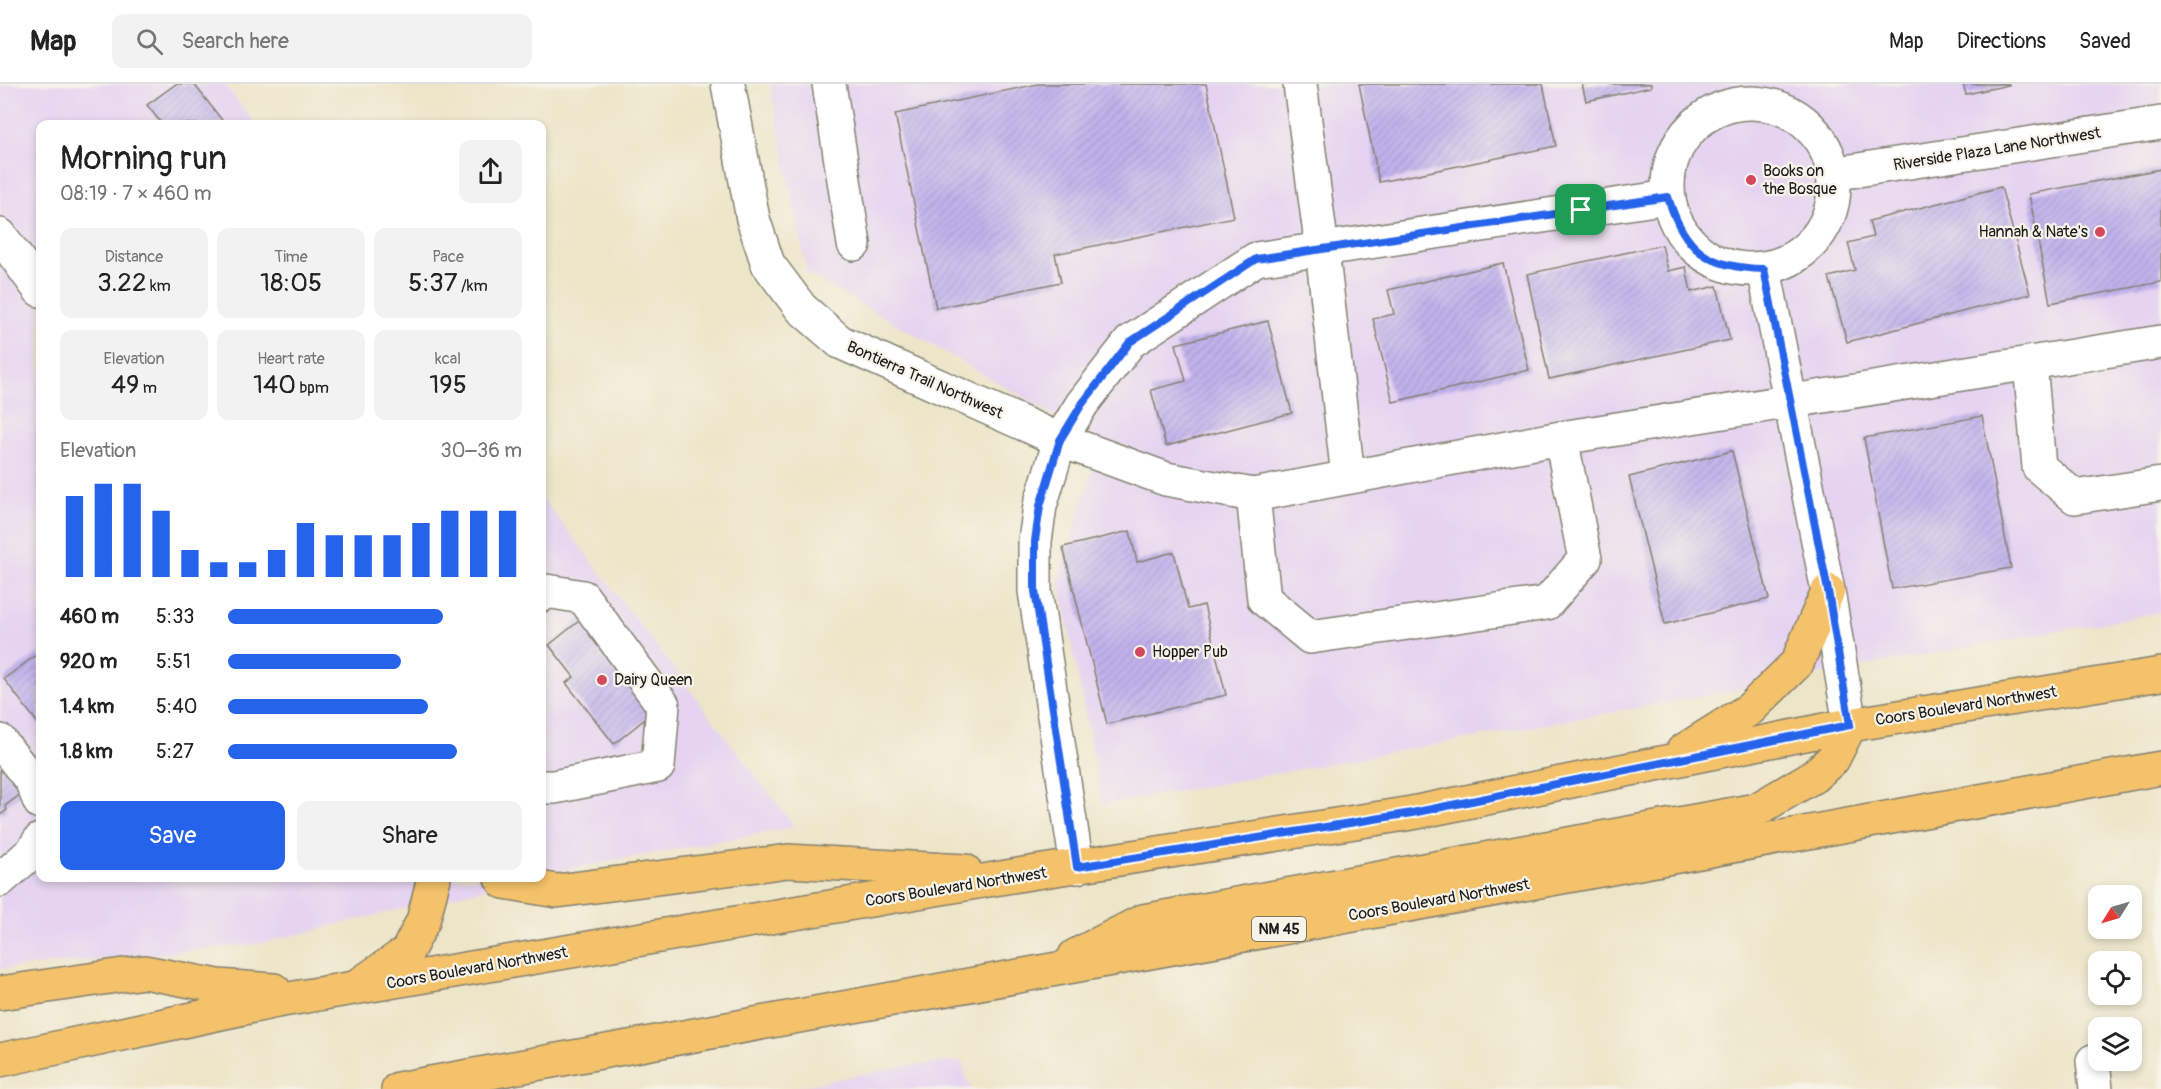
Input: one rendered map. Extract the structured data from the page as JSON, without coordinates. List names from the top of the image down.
{
  "streets": {
    "main road": ["Coors Boulevard Northwest", "NM 45"],
    "street": ["Riverside Plaza Lane Northwest", "Bontierra Trail Northwest"]
  },
  "places": [
    "Books on the Bosque",
    "Hannah & Nate's",
    "Hopper Pub",
    "Dairy Queen"
  ],
  "north": "bottom left",
  "page": {
    "header": "Map",
    "search": "Search here",
    "nav": ["Map", "Directions", "Saved"],
    "heading": ["Morning run", "08:19 · 7 × 460 m"],
    "stats": [
      ["Distance", "3.22 km"],
      ["Time", "18:05"],
      ["Pace", "5:37 /km"],
      ["Elevation", "49 m"],
      ["Heart rate", "140 bpm"],
      ["kcal", "195"]
    ],
    "chart": ["Elevation", "30–36 m"],
    "list": [
      {
        "name": "460 m",
        "note": "5:33"
      },
      {
        "name": "920 m",
        "note": "5:51"
      },
      {
        "name": "1.4 km",
        "note": "5:40"
      },
      {
        "name": "1.8 km",
        "note": "5:27"
      }
    ],
    "buttons": ["Save", "Share"]
  }
}
